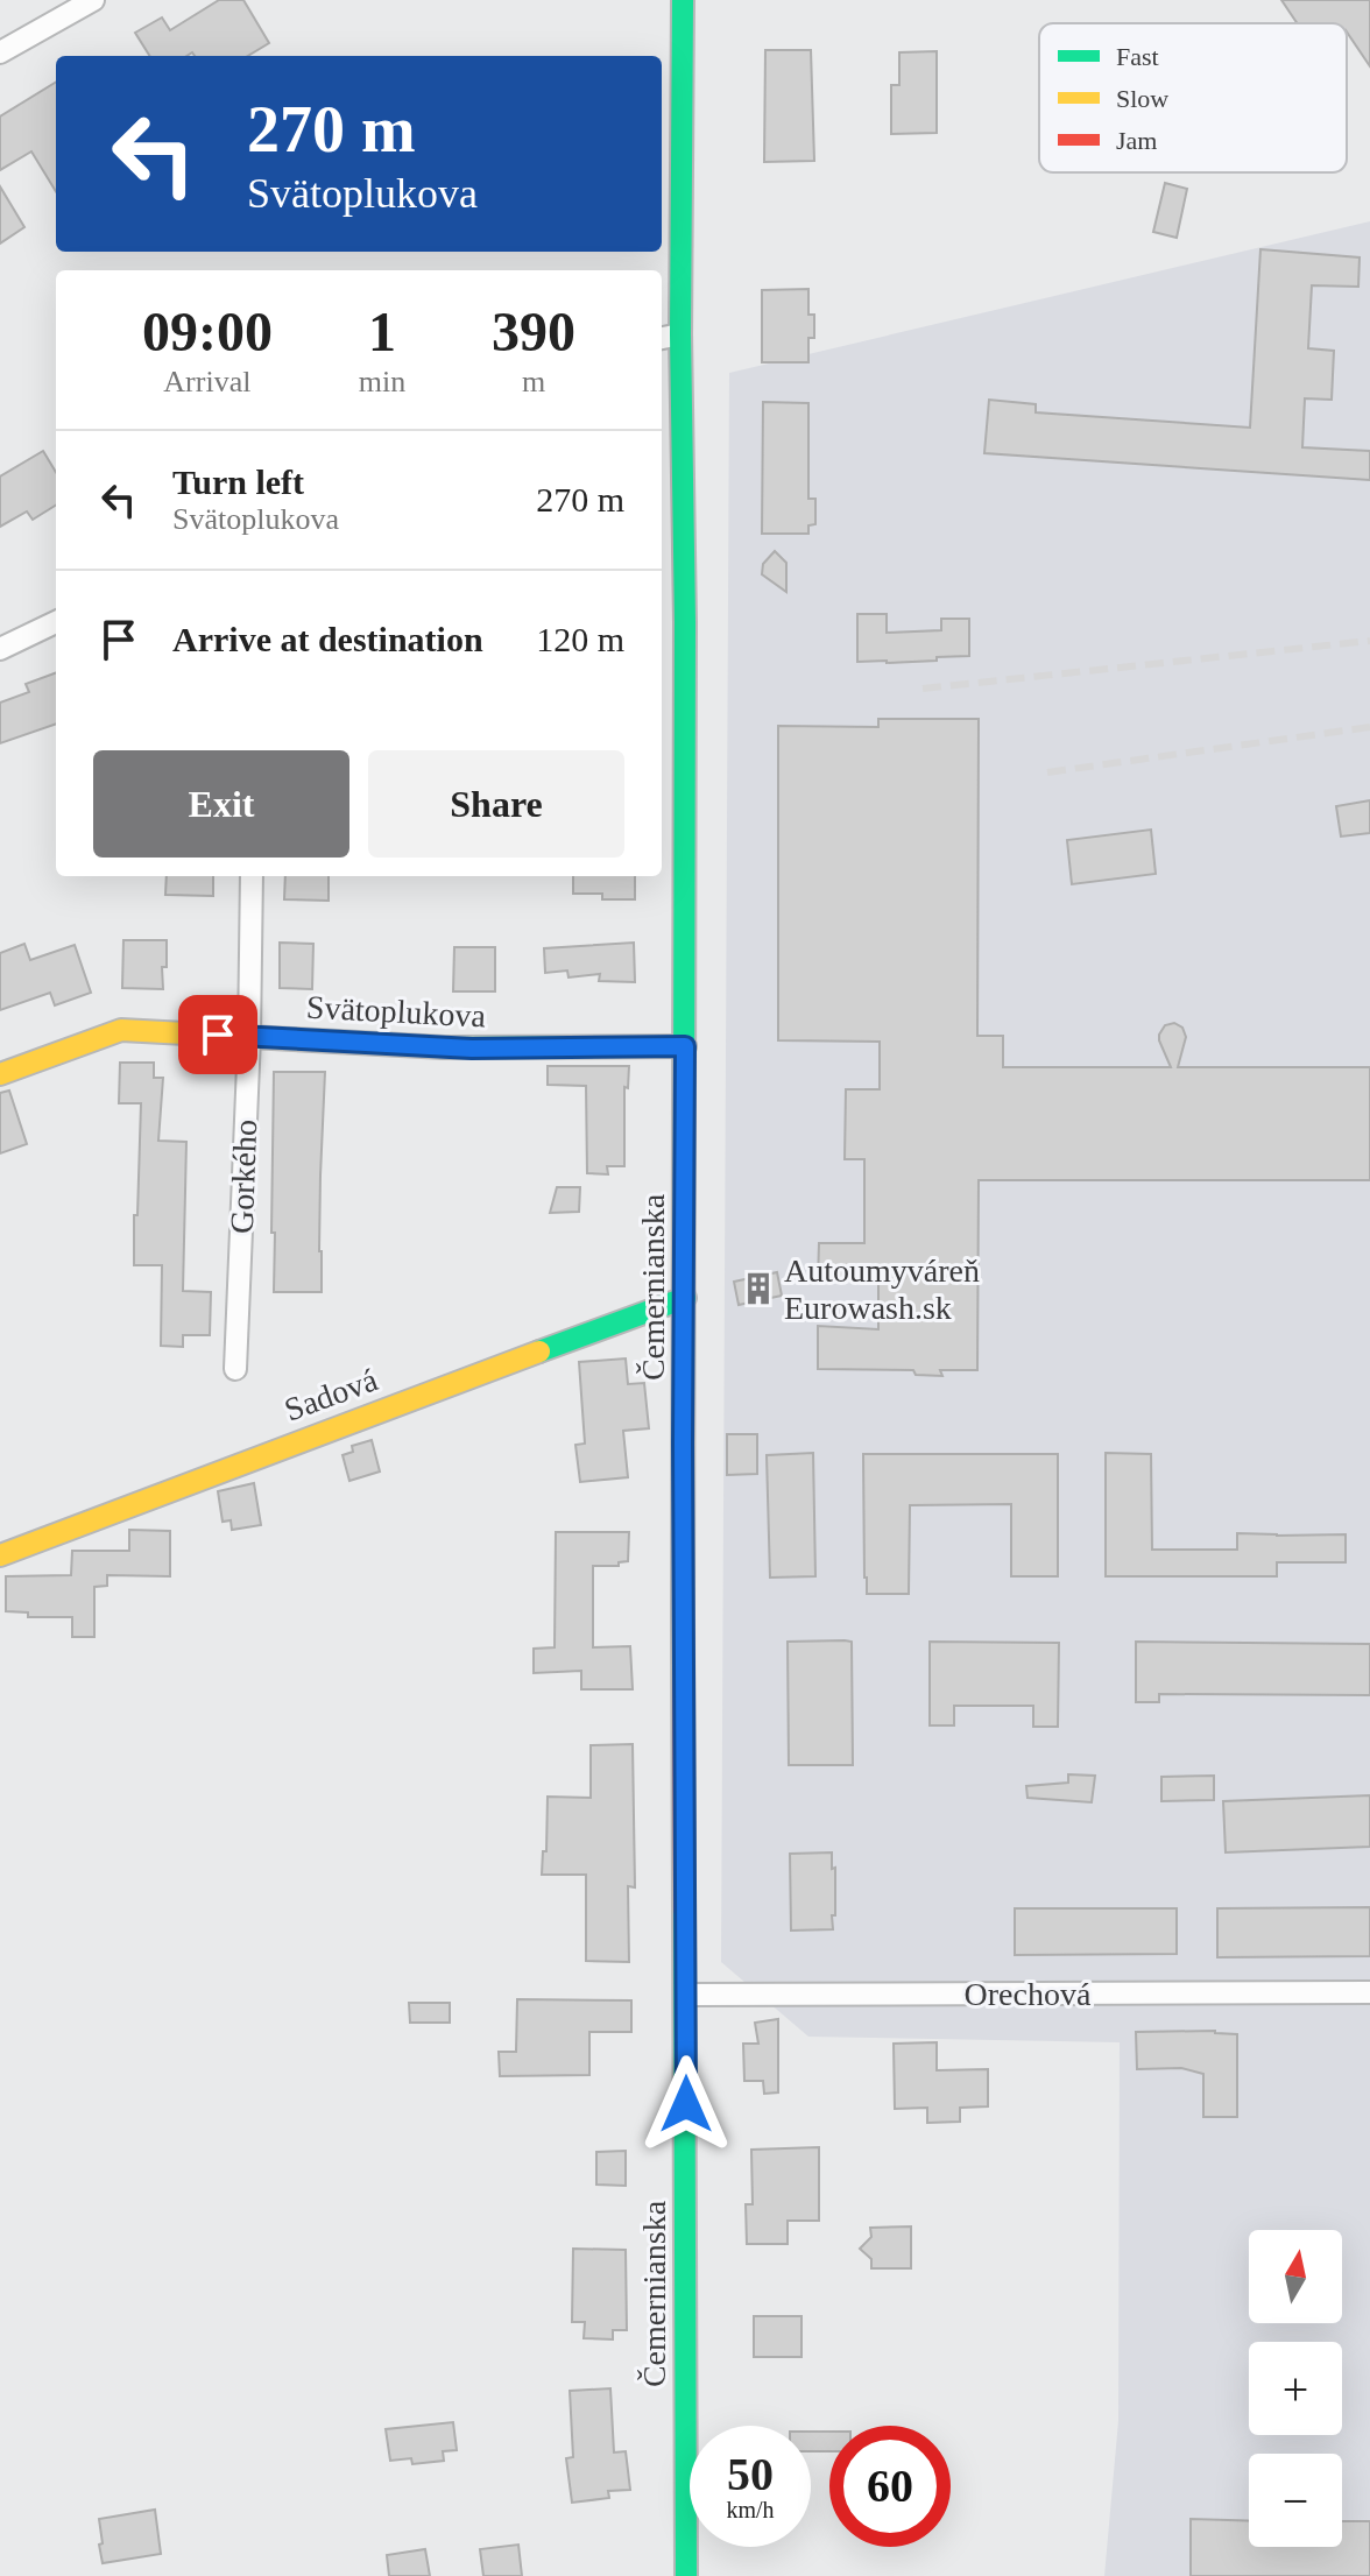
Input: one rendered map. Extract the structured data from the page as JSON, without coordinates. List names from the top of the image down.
{
  "streets": {
    "main road": ["Svätoplukova", "Čemernianska", "Sadová"],
    "street": ["Gorkého", "Orechová"]
  },
  "crossings": [
    ["Svätoplukova", "Gorkého"],
    ["Svätoplukova", "Čemernianska"],
    ["Čemernianska", "Sadová"],
    ["Čemernianska", "Orechová"]
  ],
  "places": {
    "building": ["Autoumyváreň Eurowash.sk"]
  },
  "legend": ["Fast", "Slow", "Jam"],
  "north": "top",
  "page": {
    "turn": ["270 m", "Svätoplukova"],
    "eta": [
      "09:00",
      "Arrival",
      "1",
      "min",
      "390",
      "m"
    ],
    "list": [
      {
        "name": "Turn left",
        "note": "Svätoplukova",
        "value": "270 m"
      },
      {
        "name": "Arrive at destination",
        "value": "120 m"
      }
    ],
    "buttons": ["Exit", "Share"],
    "map_buttons": ["+", "−"],
    "speed": "50 km/h",
    "limit": "60"
  }
}
